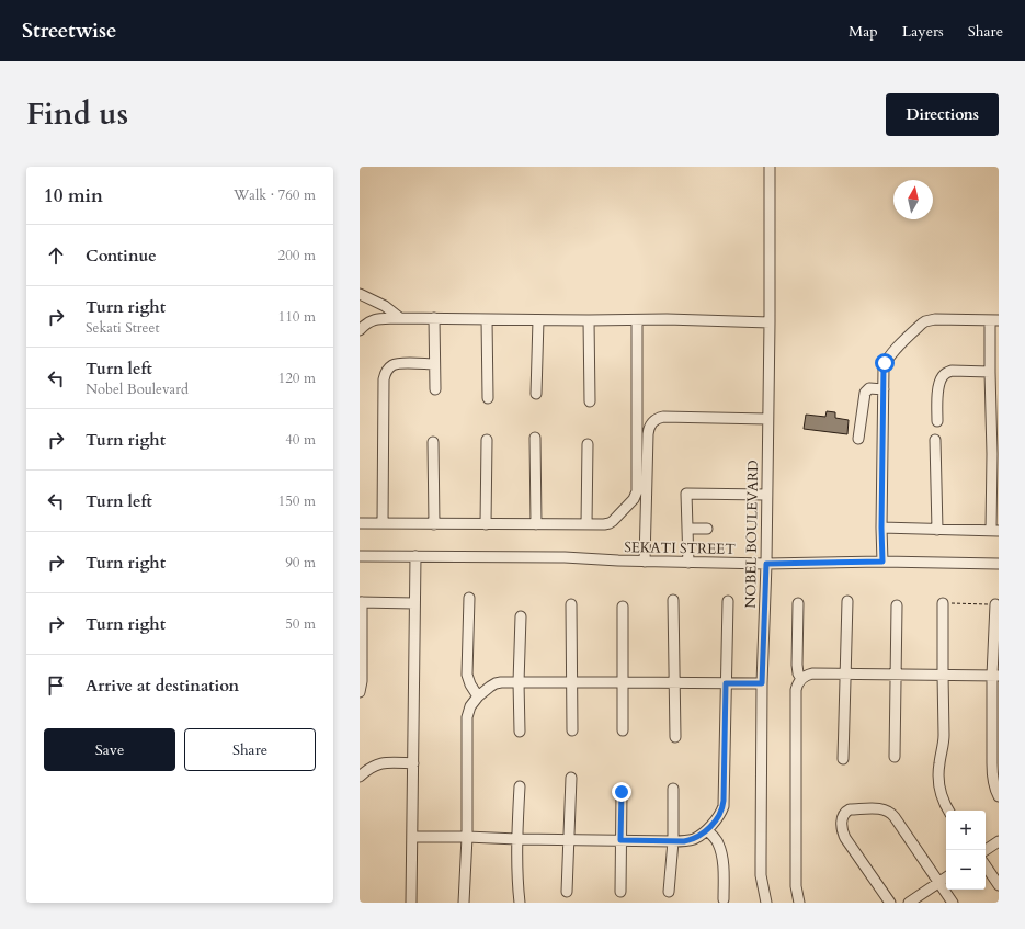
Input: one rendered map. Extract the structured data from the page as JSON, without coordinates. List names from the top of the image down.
{
  "streets": {
    "street": ["NOBEL BOULEVARD", "SEKATI STREET"]
  },
  "crossings": [
    ["NOBEL BOULEVARD", "SEKATI STREET"]
  ],
  "north": "top",
  "page": {
    "header": "Streetwise",
    "nav": ["Map", "Layers", "Share"],
    "title": "Find us",
    "buttons": [
      "Directions",
      ["Save", "Share"]
    ],
    "heading": ["10 min", "Walk · 760 m"],
    "list": [
      ["Continue", "200 m"],
      ["Turn right", "Sekati Street", "110 m"],
      ["Turn left", "Nobel Boulevard", "120 m"],
      ["Turn right", "40 m"],
      ["Turn left", "150 m"],
      ["Turn right", "90 m"],
      ["Turn right", "50 m"],
      "Arrive at destination"
    ],
    "map_buttons": ["+", "−"]
  }
}
